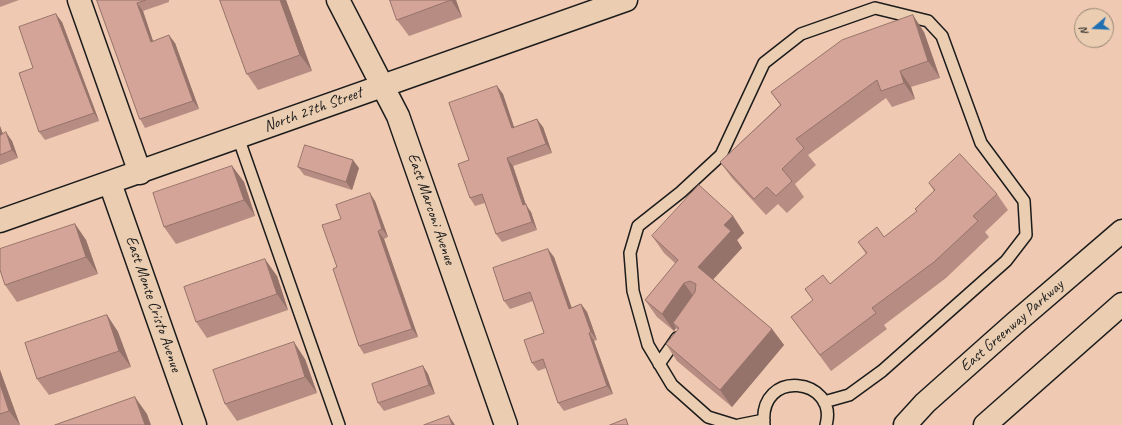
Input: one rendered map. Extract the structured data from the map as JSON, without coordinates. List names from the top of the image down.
{
  "streets": {
    "street": [
      "North 27th Street",
      "East Marconi Avenue",
      "East Monte Cristo Avenue",
      "East Greenway Parkway"
    ]
  },
  "crossings": [
    ["North 27th Street", "East Marconi Avenue"],
    ["North 27th Street", "East Monte Cristo Avenue"]
  ],
  "north": "left"
}
